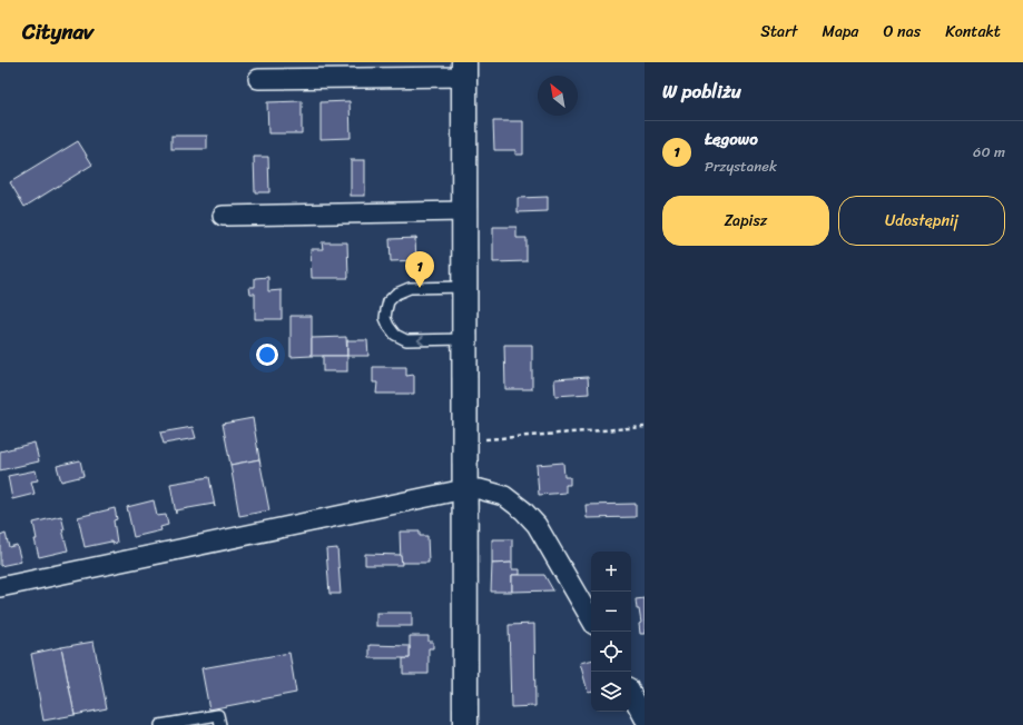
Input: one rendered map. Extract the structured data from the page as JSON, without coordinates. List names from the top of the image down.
{
  "north": "top left",
  "page": {
    "header": "Citynav",
    "nav": [
      "Start",
      "Mapa",
      "O nas",
      "Kontakt"
    ],
    "heading": "W pobliżu",
    "list": [
      {
        "mark": "1",
        "name": "Łęgowo",
        "note": "Przystanek",
        "value": "60 m"
      }
    ],
    "buttons": ["Zapisz", "Udostępnij"],
    "pins": "1",
    "map_buttons": ["+", "−"]
  }
}
